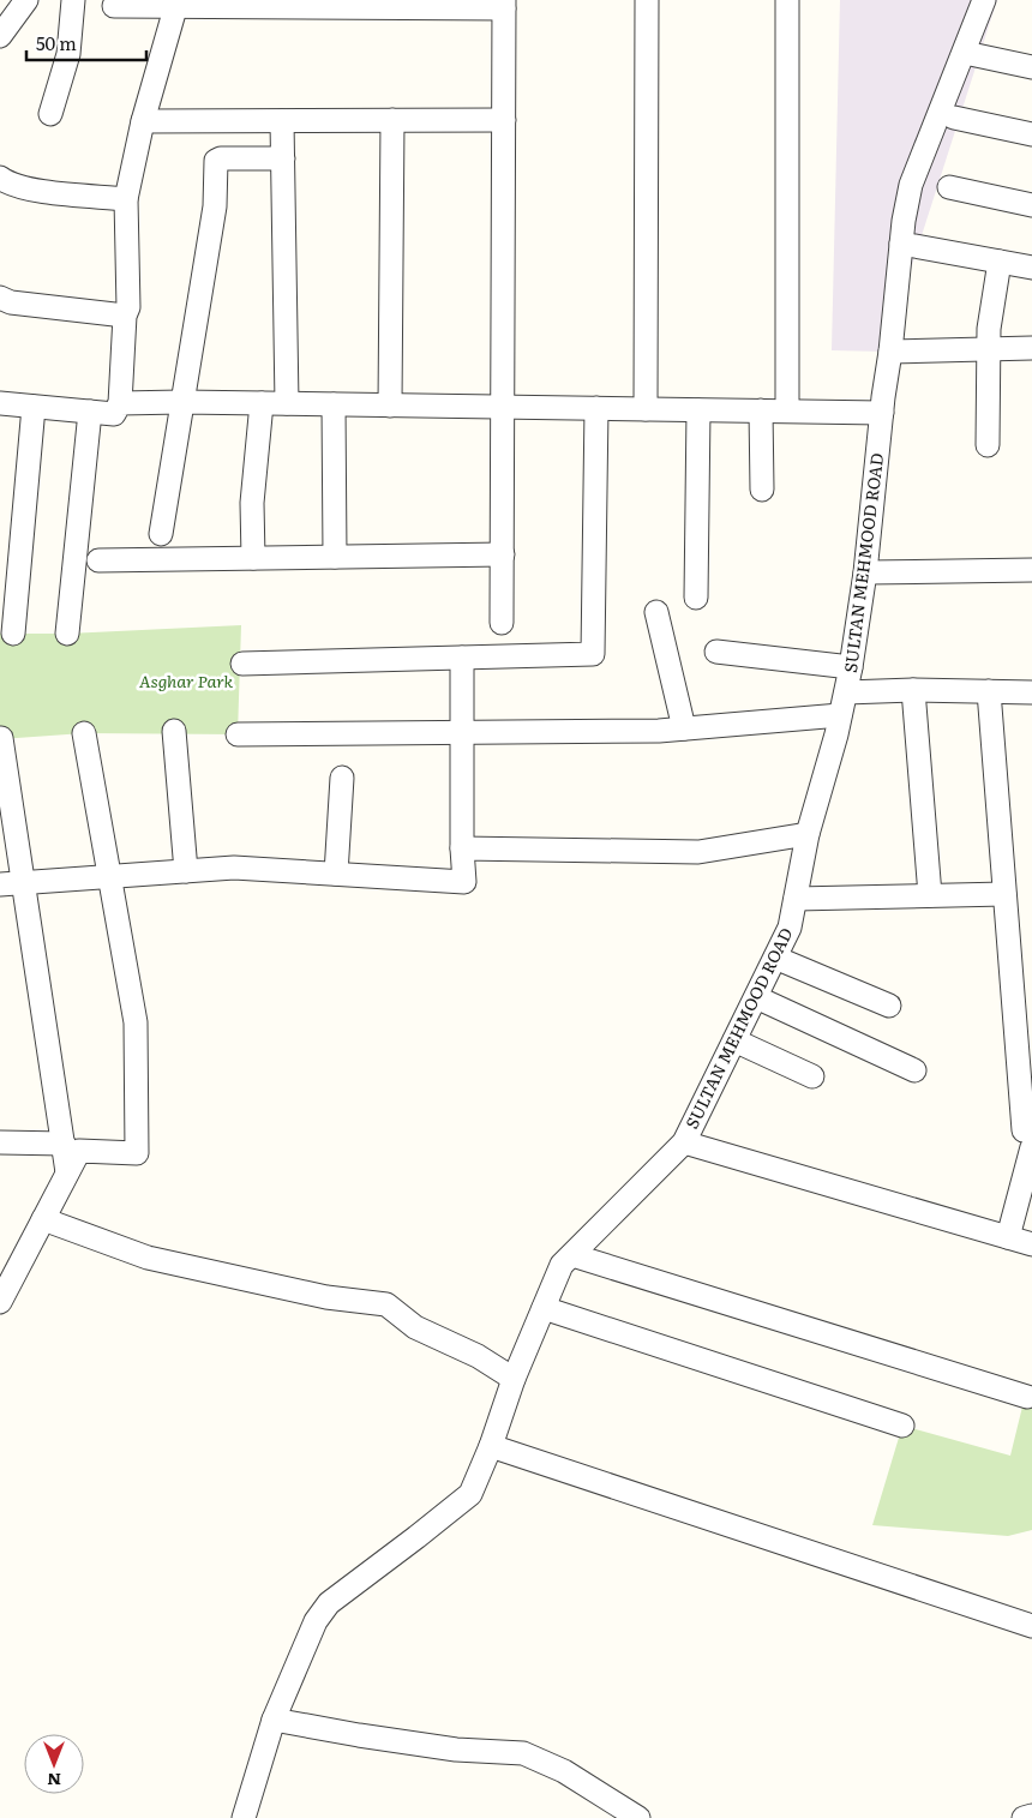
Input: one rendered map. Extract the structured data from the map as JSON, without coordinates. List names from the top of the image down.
{
  "streets": {
    "street": ["SULTAN MEHMOOD ROAD"]
  },
  "parks": ["Asghar Park"],
  "scale_bar": "50 m",
  "north": "bottom"
}
